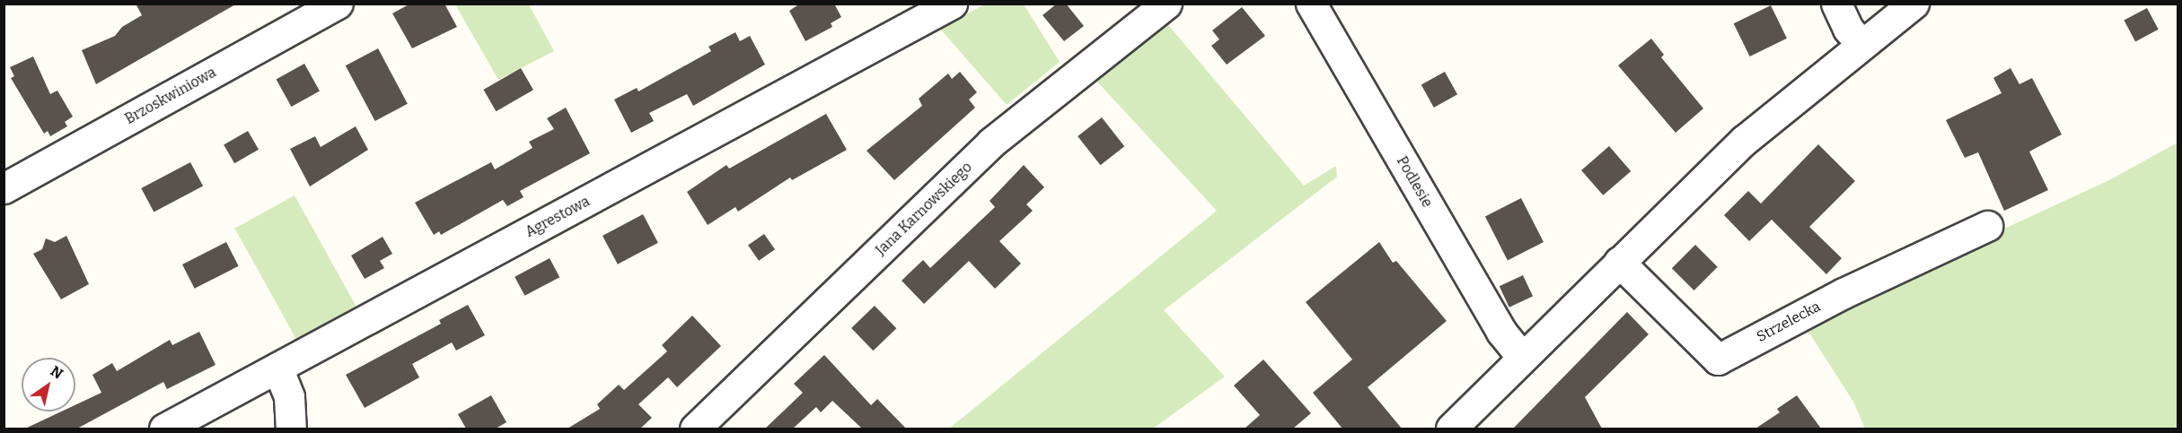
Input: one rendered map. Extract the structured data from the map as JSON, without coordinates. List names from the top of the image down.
{
  "streets": {
    "street": [
      "Brzoskwiniowa",
      "Podlesie",
      "Jana Karnowskiego",
      "Agrestowa",
      "Strzelecka"
    ]
  },
  "north": "top right"
}
